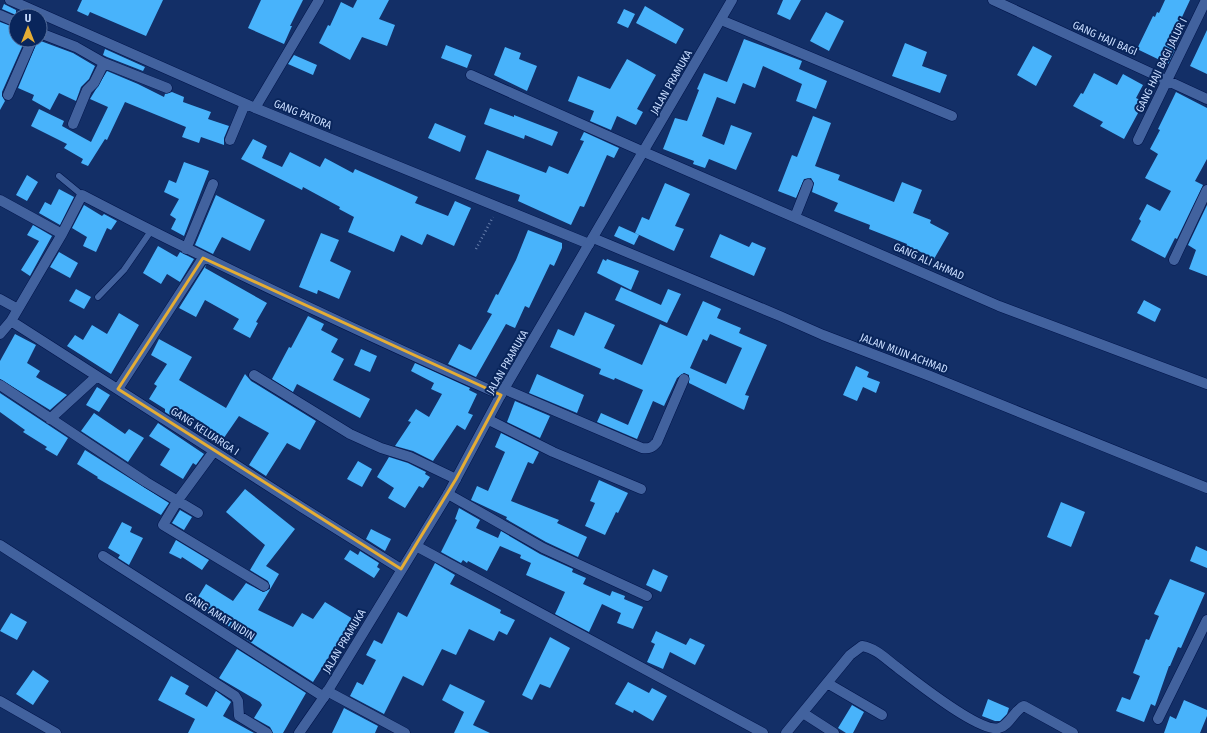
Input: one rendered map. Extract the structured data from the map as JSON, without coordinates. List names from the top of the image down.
{
  "streets": {
    "street": [
      "GANG HAJI BAGI",
      "GANG HAJI BAGI JALUR I",
      "JALAN PRAMUKA",
      "GANG PATORA",
      "GANG ALI AHMAD",
      "JALAN MUIN ACHMAD",
      "GANG KELUARGA I",
      "GANG AMAT NIDIN"
    ]
  },
  "crossings": [
    ["GANG HAJI BAGI", "GANG HAJI BAGI JALUR I"],
    ["JALAN PRAMUKA", "GANG PATORA"],
    ["JALAN PRAMUKA", "GANG ALI AHMAD"],
    ["JALAN PRAMUKA", "JALAN MUIN ACHMAD"],
    ["JALAN PRAMUKA", "GANG KELUARGA I"],
    ["JALAN PRAMUKA", "GANG AMAT NIDIN"],
    ["GANG PATORA", "JALAN MUIN ACHMAD"]
  ],
  "north": "top"
}
